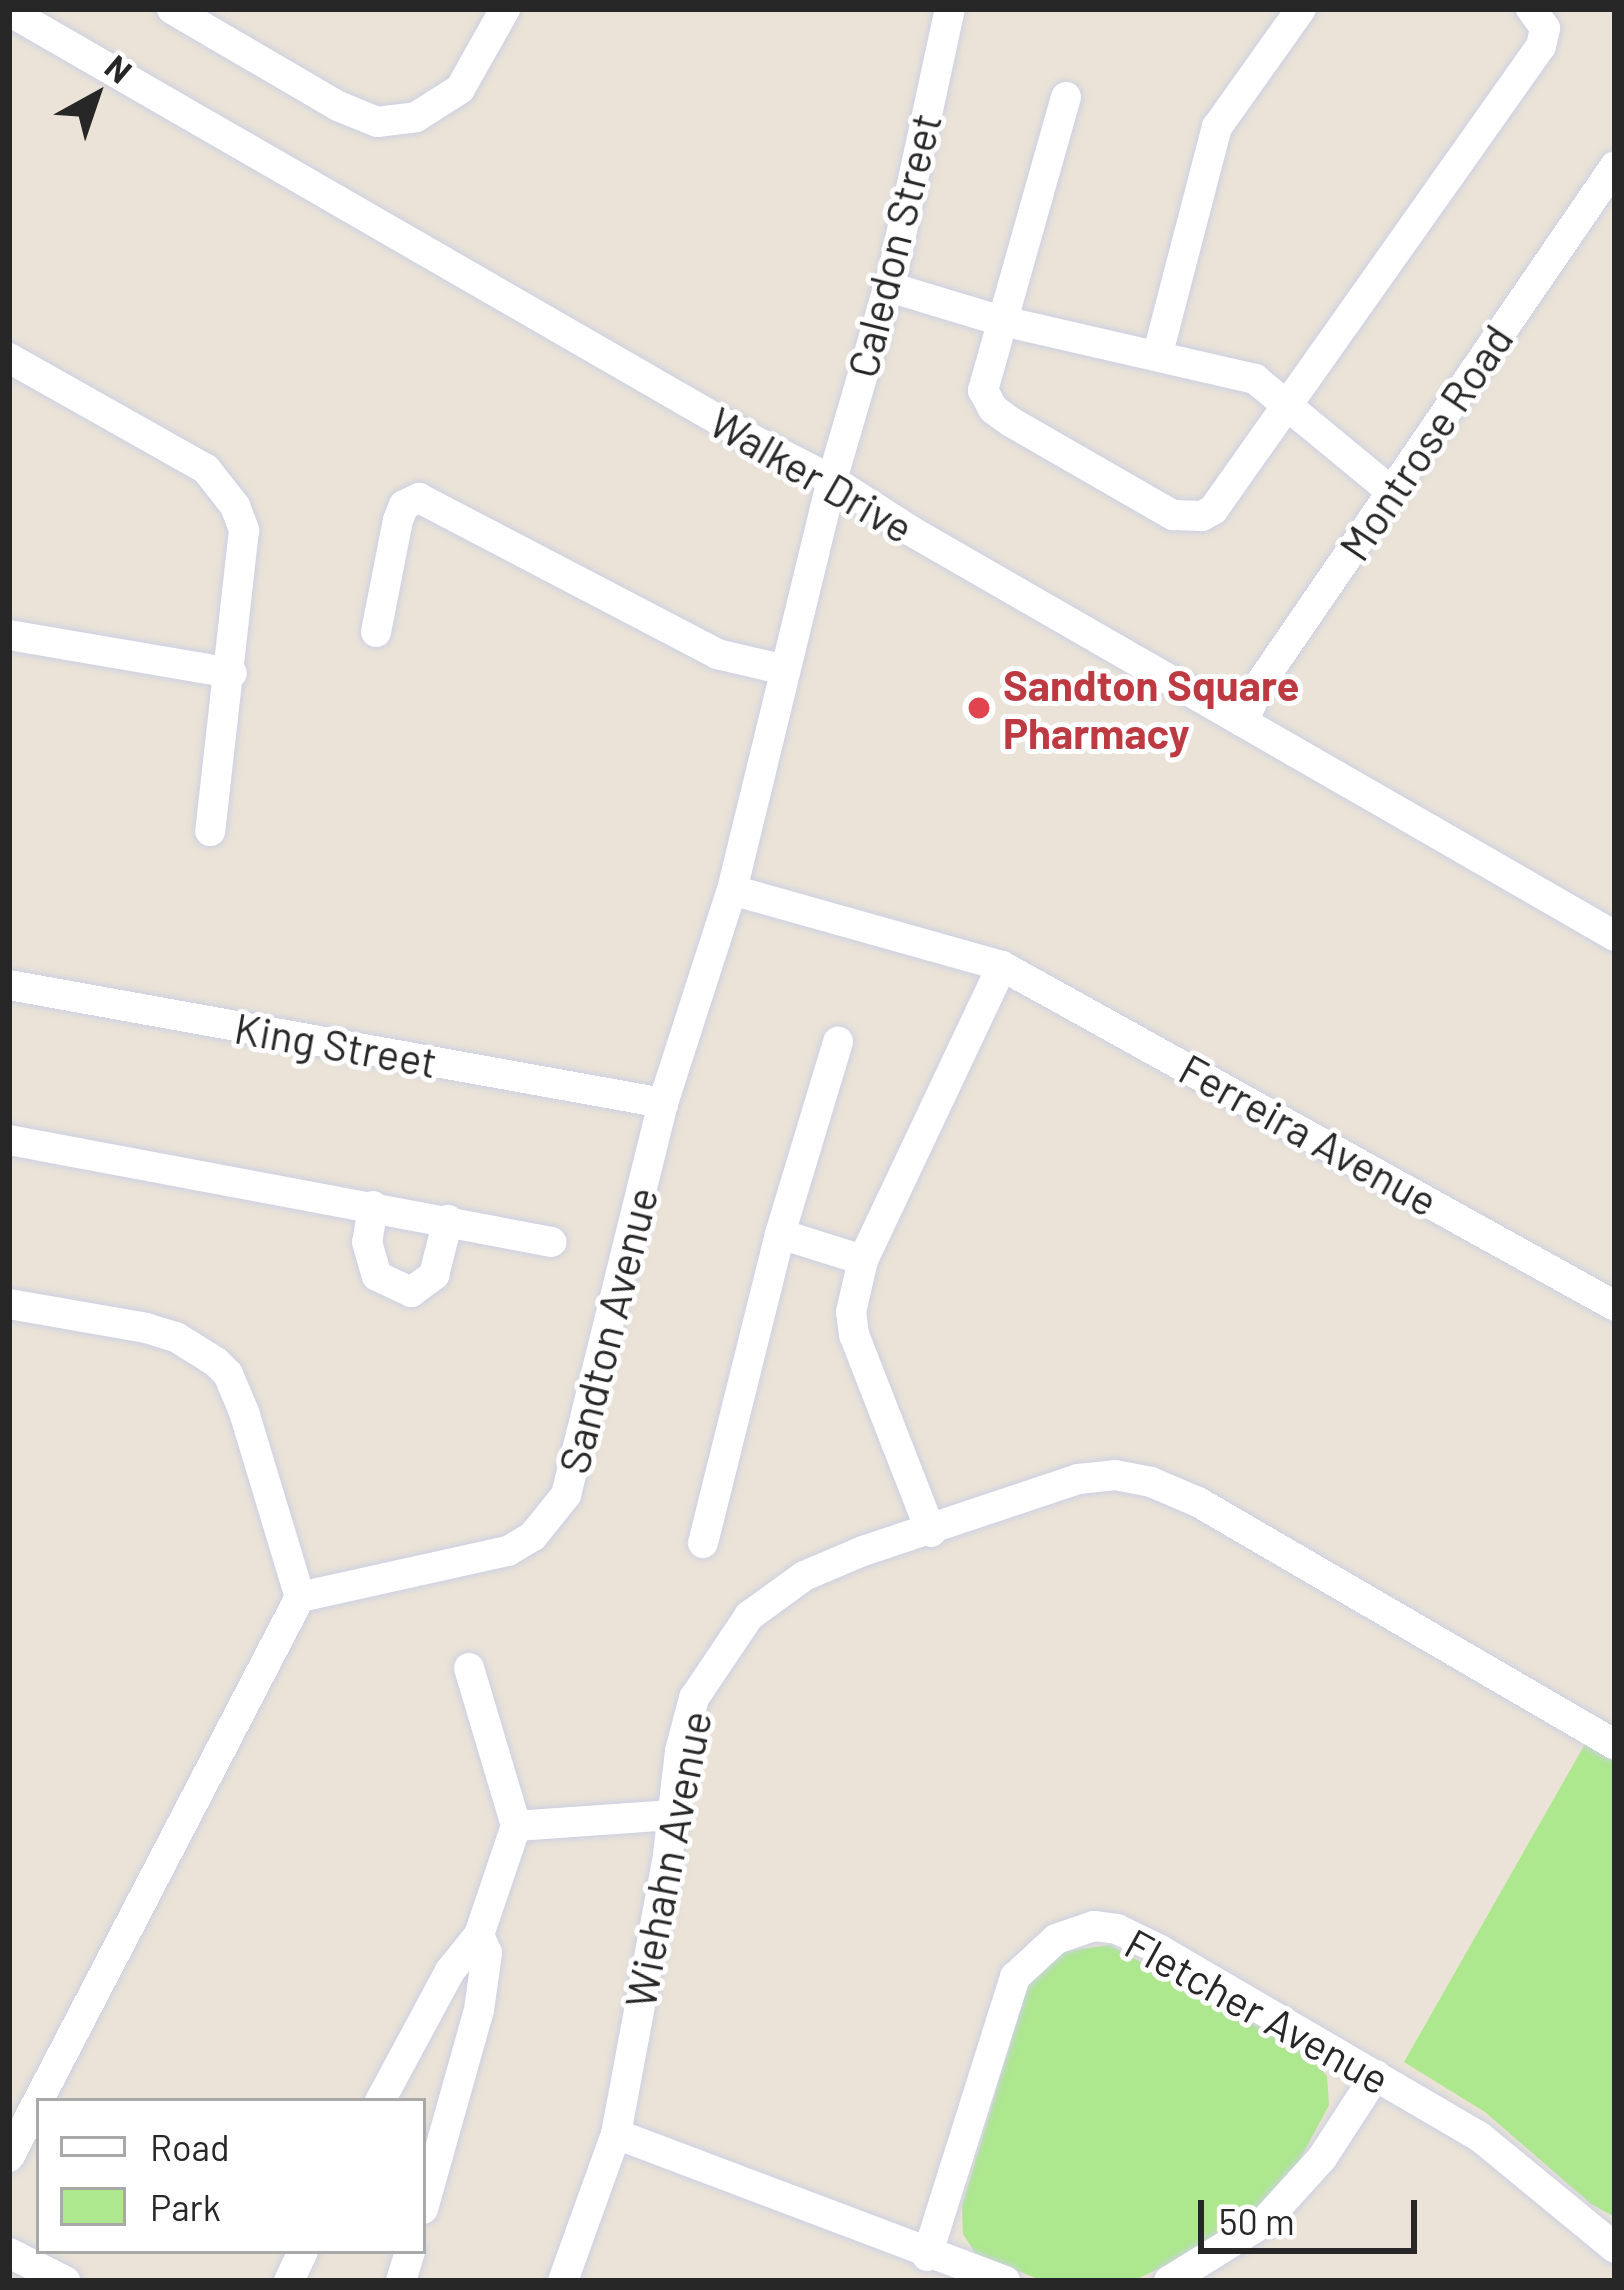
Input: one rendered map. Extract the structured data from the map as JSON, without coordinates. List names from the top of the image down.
{
  "streets": {
    "street": [
      "Caledon Street",
      "Montrose Road",
      "Walker Drive",
      "King Street",
      "Ferreira Avenue",
      "Sandton Avenue",
      "Wiehahn Avenue",
      "Fletcher Avenue"
    ]
  },
  "crossings": [
    ["Caledon Street", "Walker Drive"],
    ["Caledon Street", "Sandton Avenue"],
    ["Montrose Road", "Walker Drive"],
    ["Walker Drive", "Sandton Avenue"],
    ["King Street", "Sandton Avenue"],
    ["Ferreira Avenue", "Sandton Avenue"]
  ],
  "places": ["Sandton Square Pharmacy"],
  "legend": ["Road", "Park"],
  "scale_bar": "50 m",
  "north": "top right"
}
